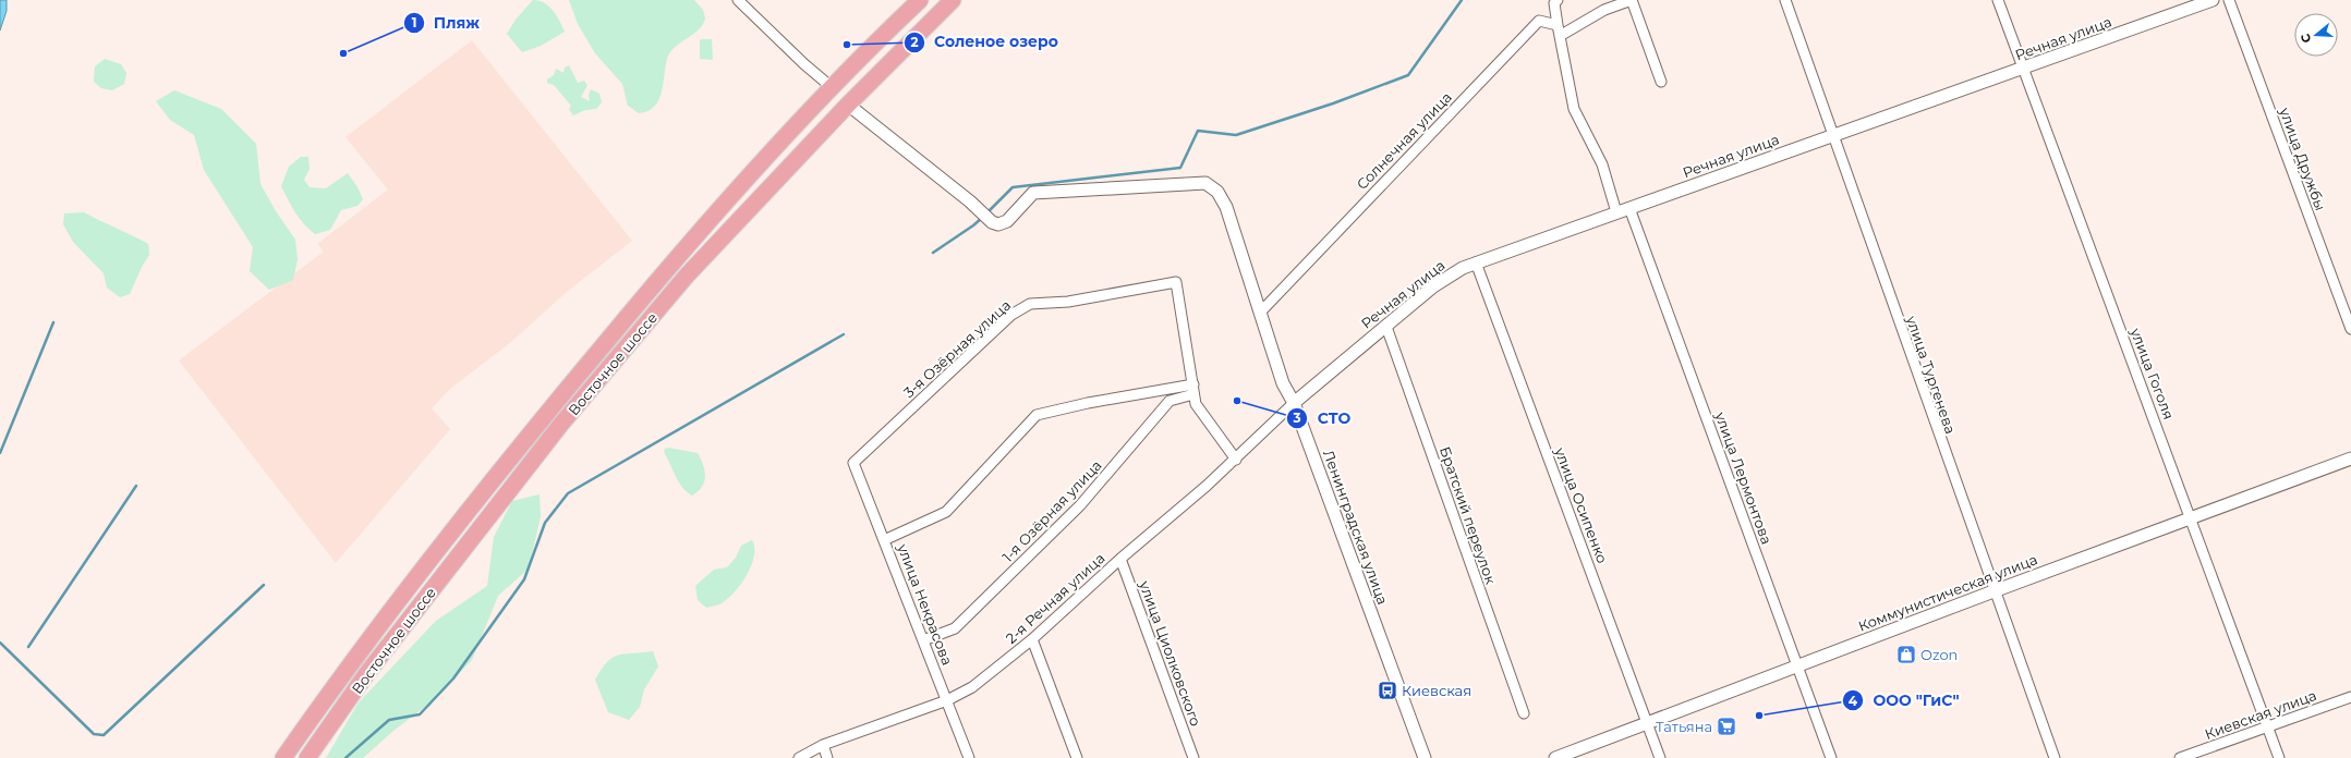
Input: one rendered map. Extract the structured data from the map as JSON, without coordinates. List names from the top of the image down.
{
  "streets": {
    "highway": ["Восточное шоссе"],
    "street": [
      "Речная улица",
      "Солнечная улица",
      "улица Дружбы",
      "3-я Озёрная улица",
      "улица Гоголя",
      "улица Тургенева",
      "улица Лермонтова",
      "улица Осипенко",
      "1-я Озёрная улица",
      "Братский переулок",
      "Ленинградская улица",
      "Коммунистическая улица",
      "2-я Речная улица",
      "улица Некрасова",
      "улица Циолковского",
      "Киевская улица"
    ]
  },
  "crossings": [
    ["Речная улица", "улица Гоголя"],
    ["Речная улица", "улица Тургенева"],
    ["Речная улица", "улица Лермонтова"],
    ["Речная улица", "улица Осипенко"],
    ["Речная улица", "Братский переулок"],
    ["Речная улица", "Ленинградская улица"],
    ["Речная улица", "2-я Речная улица"],
    ["Солнечная улица", "Ленинградская улица"],
    ["3-я Озёрная улица", "1-я Озёрная улица"],
    ["3-я Озёрная улица", "улица Некрасова"],
    ["Восточное шоссе", "Ленинградская улица"],
    ["улица Гоголя", "Коммунистическая улица"],
    ["улица Гоголя", "Киевская улица"],
    ["улица Тургенева", "Коммунистическая улица"],
    ["улица Лермонтова", "Коммунистическая улица"],
    ["улица Осипенко", "Коммунистическая улица"],
    ["1-я Озёрная улица", "улица Некрасова"],
    ["Ленинградская улица", "2-я Речная улица"],
    ["2-я Речная улица", "улица Некрасова"],
    ["2-я Речная улица", "улица Циолковского"]
  ],
  "places": {
    "other": [
      "Соленое озеро",
      "Пляж",
      "СТО",
      "ООО \"ГиС\""
    ],
    "shop": ["Ozon"],
    "bus stop": ["Киевская"],
    "supermarket": ["Татьяна"]
  },
  "north": "left"
}
